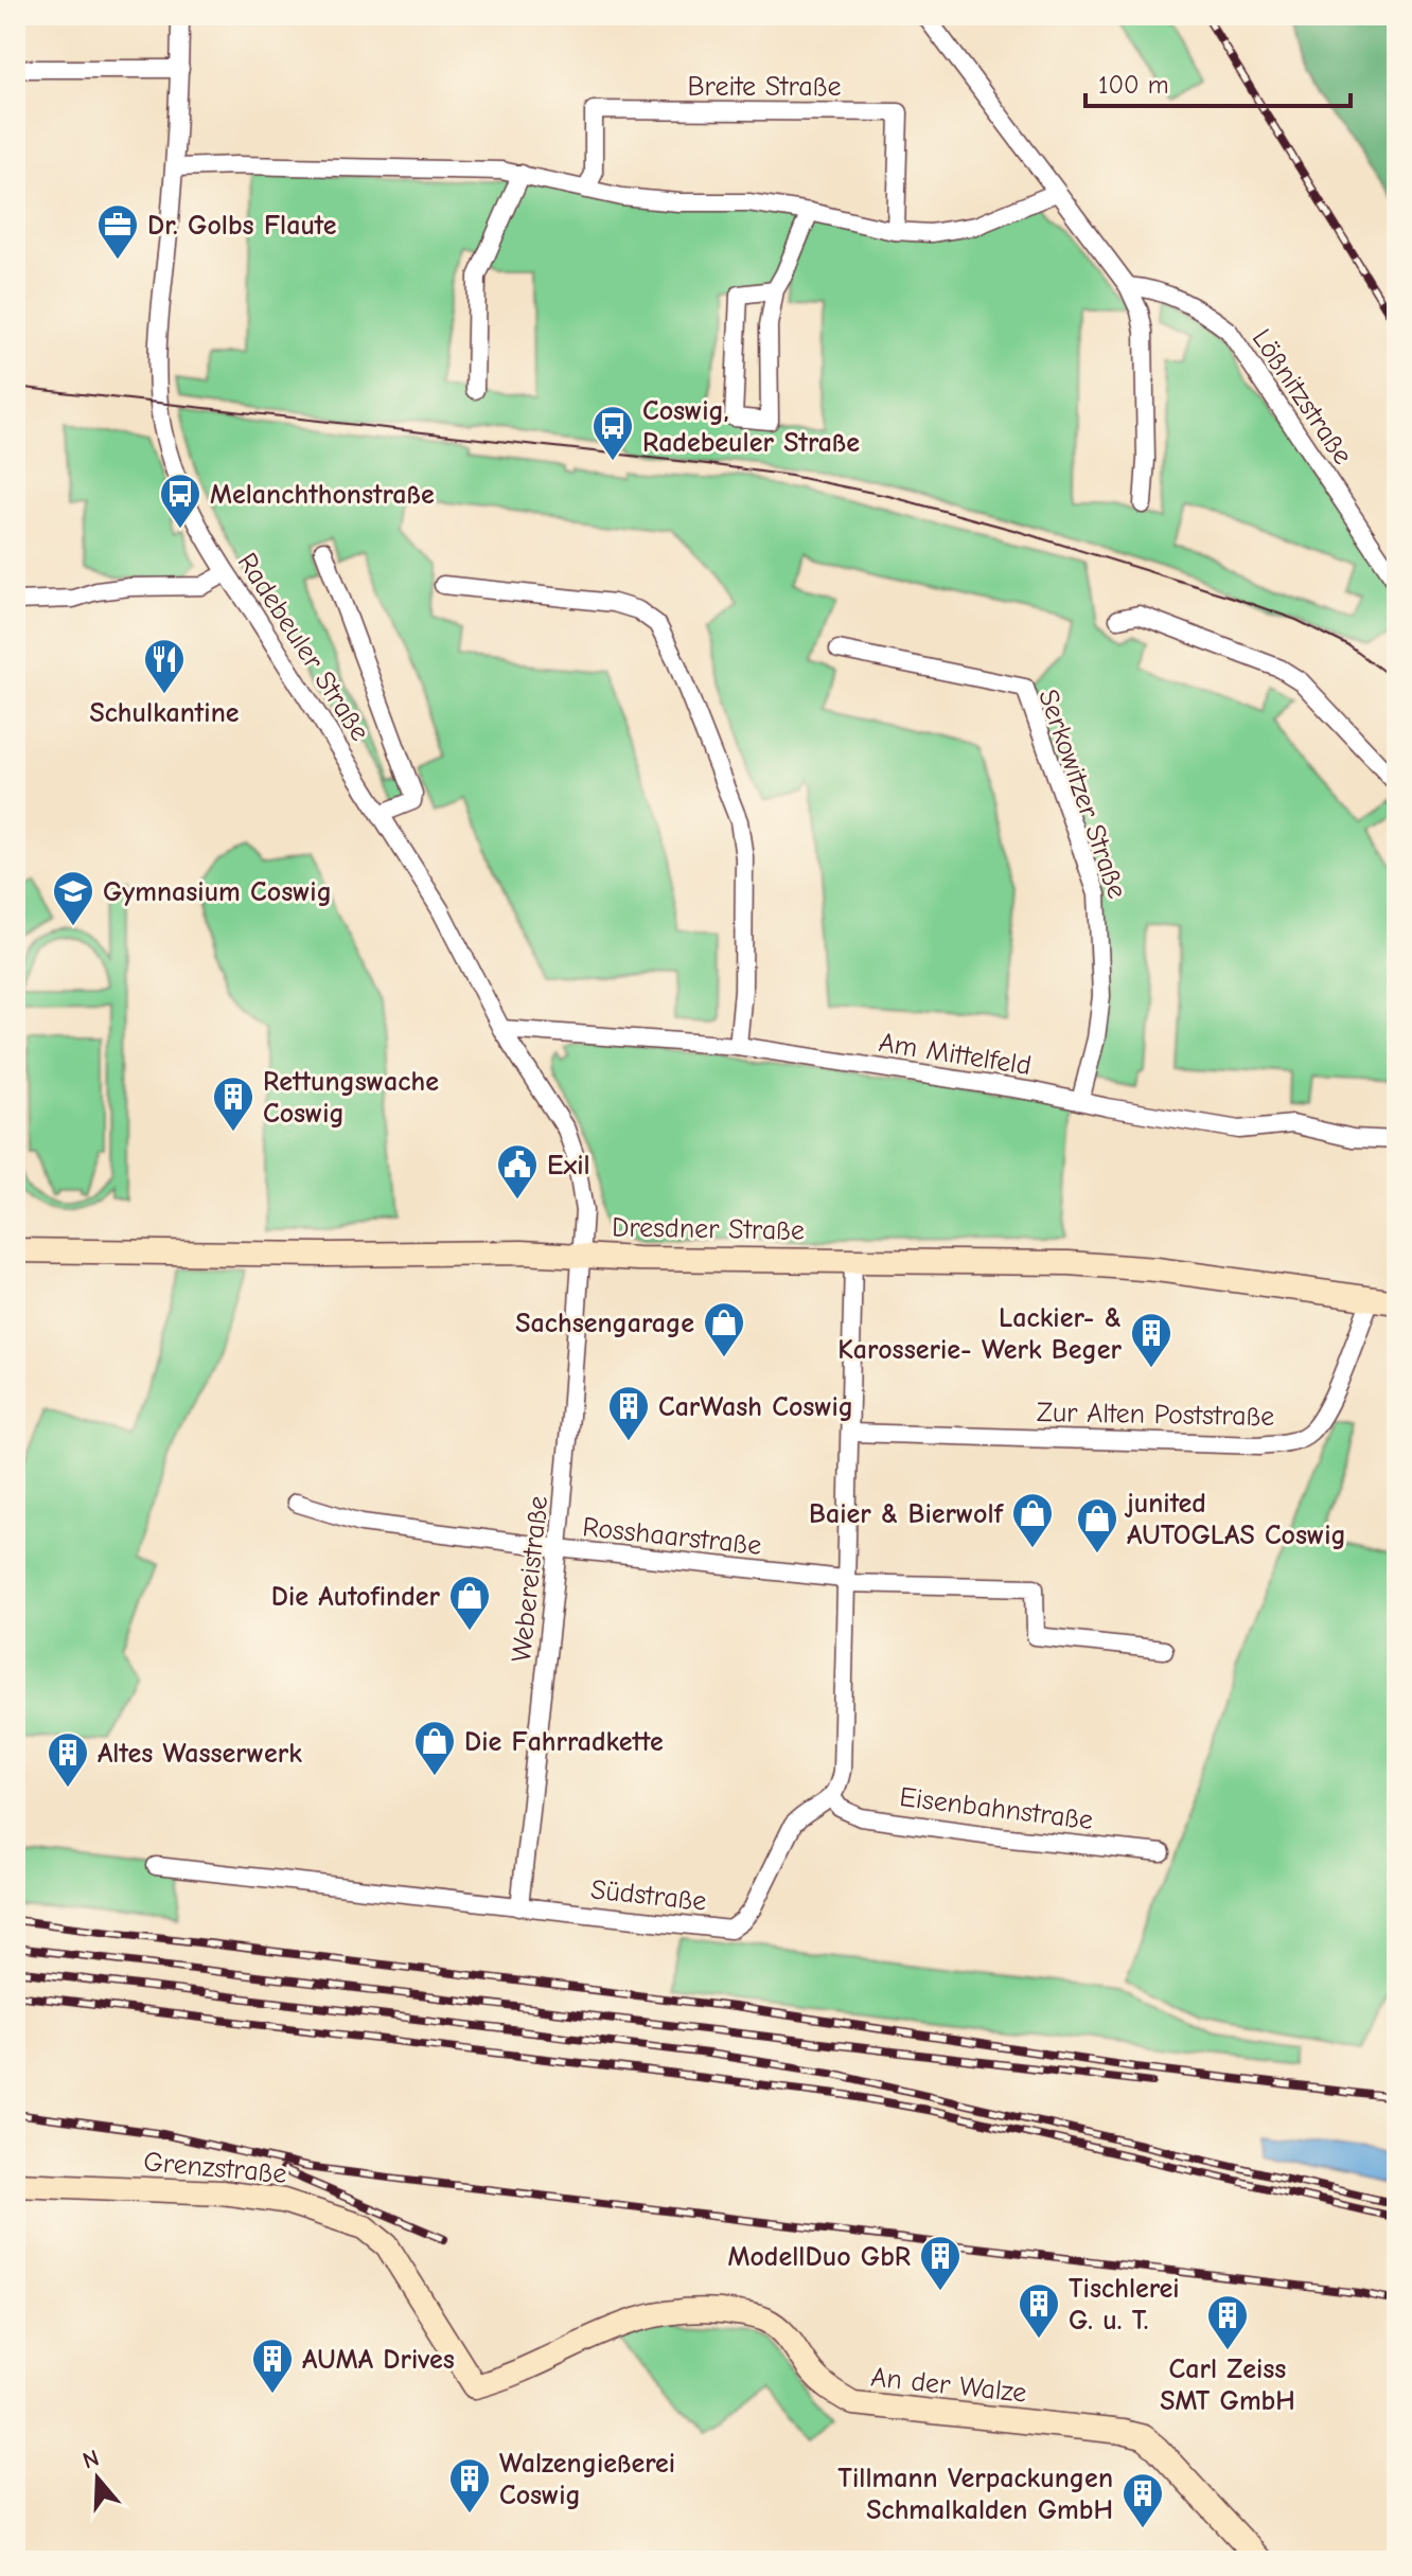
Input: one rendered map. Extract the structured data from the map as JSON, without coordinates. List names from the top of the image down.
{
  "streets": {
    "street": [
      "Breite Straße",
      "Lößnitzstraße",
      "Radebeuler Straße",
      "Serkowitzer Straße",
      "Am Mittelfeld",
      "Dresdner Straße",
      "Zur Alten Poststraße",
      "Rosshaarstraße",
      "Webereistraße",
      "Eisenbahnstraße",
      "Südstraße",
      "Grenzstraße",
      "An der Walze"
    ]
  },
  "crossings": [
    ["Radebeuler Straße", "Am Mittelfeld"],
    ["Radebeuler Straße", "Dresdner Straße"],
    ["Radebeuler Straße", "Webereistraße"],
    ["Serkowitzer Straße", "Am Mittelfeld"],
    ["Dresdner Straße", "Zur Alten Poststraße"],
    ["Dresdner Straße", "Webereistraße"],
    ["Rosshaarstraße", "Webereistraße"],
    ["Webereistraße", "Südstraße"],
    ["Eisenbahnstraße", "Südstraße"],
    ["Grenzstraße", "An der Walze"]
  ],
  "places": {
    "office": ["Dr. Golbs Flaute"],
    "bus stop": ["Coswig, Radebeuler Straße", "Melanchthonstraße"],
    "restaurant": ["Schulkantine"],
    "school or university": ["Gymnasium Coswig"],
    "building": [
      "Rettungswache Coswig",
      "Lackier- & Karosserie- Werk Beger",
      "CarWash Coswig",
      "Altes Wasserwerk",
      "ModellDuo GbR",
      "Tischlerei G. u. T.",
      "Carl Zeiss SMT GmbH",
      "AUMA Drives",
      "Walzengießerei Coswig",
      "Tillmann Verpackungen Schmalkalden GmbH"
    ],
    "public building": ["Exil"],
    "shop": [
      "Sachsengarage",
      "Baier & Bierwolf",
      "junited AUTOGLAS Coswig",
      "Die Autofinder",
      "Die Fahrradkette"
    ]
  },
  "scale_bar": "100 m",
  "north": "top"
}
